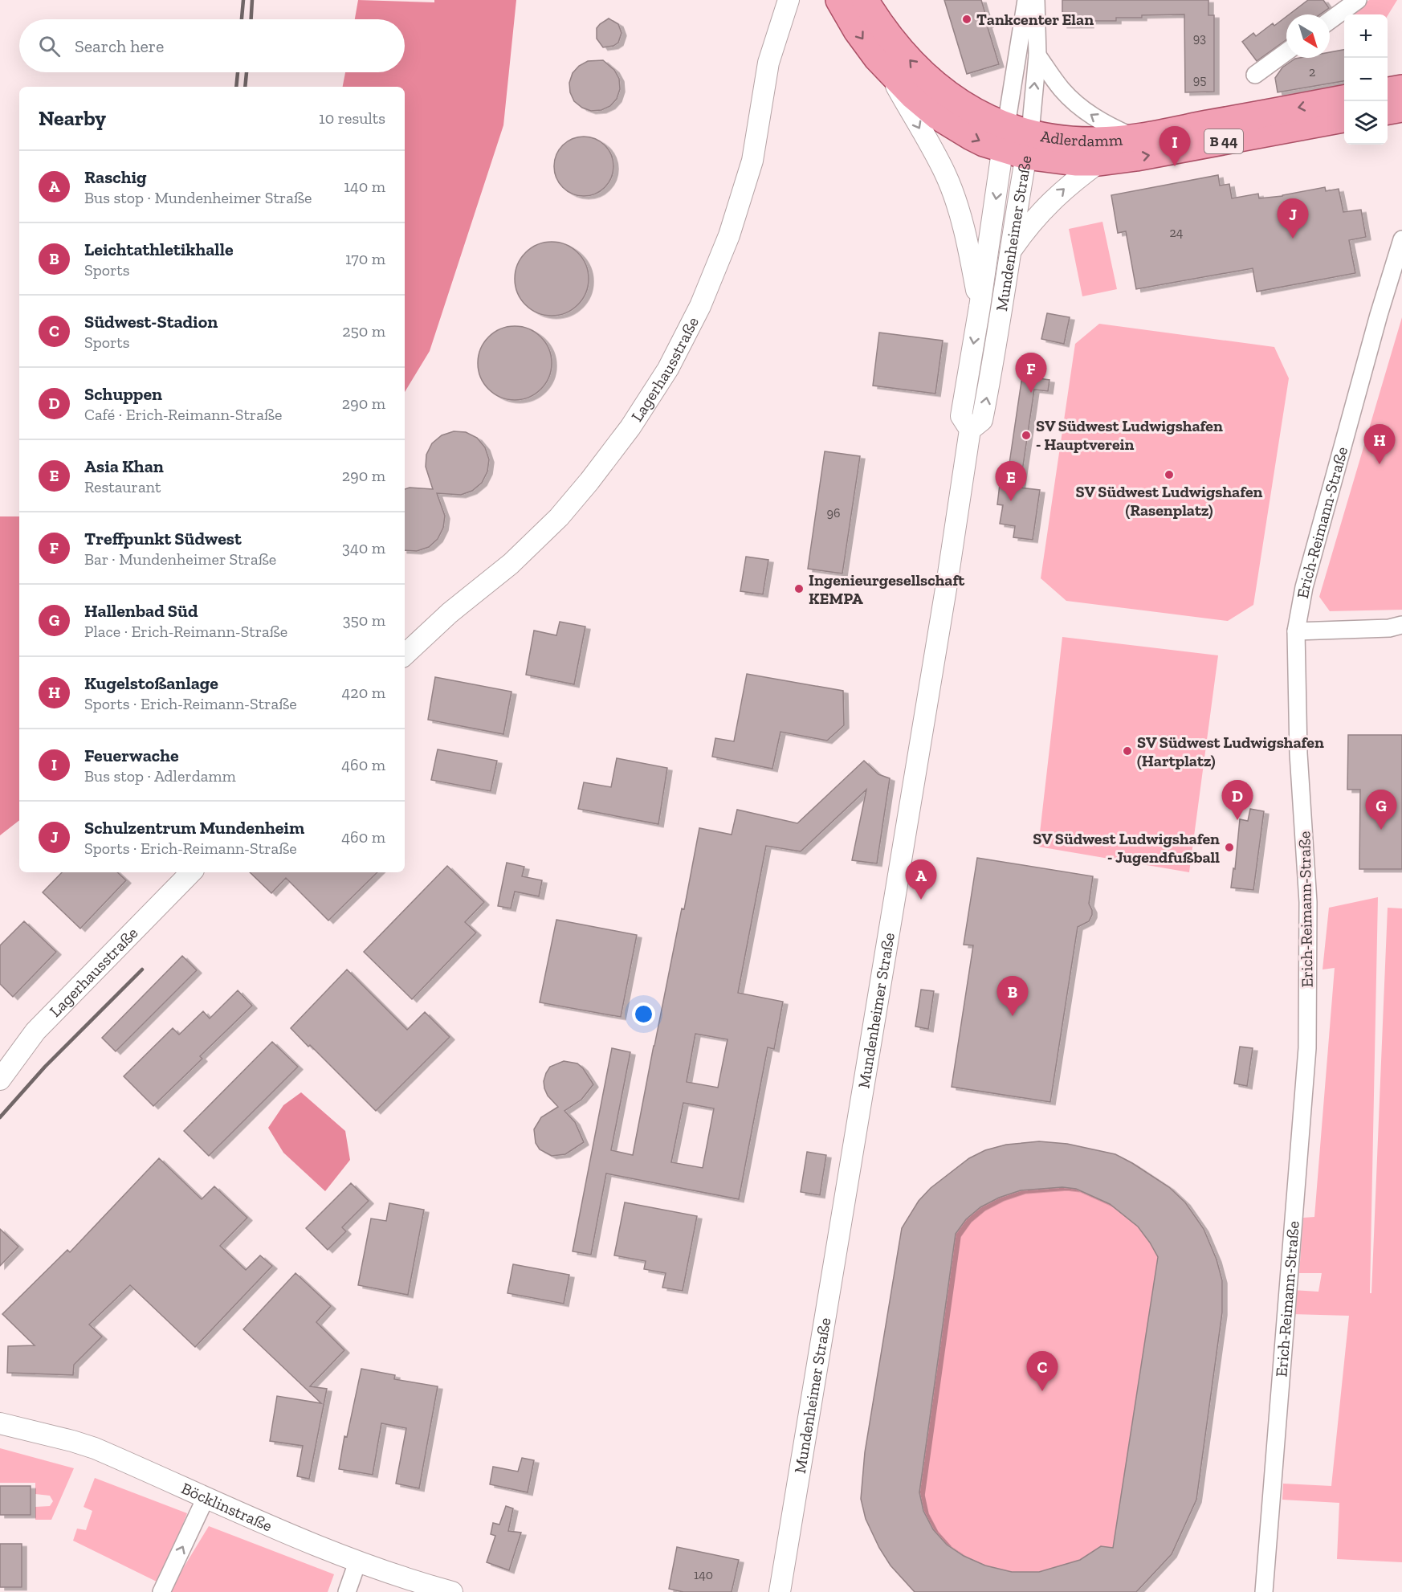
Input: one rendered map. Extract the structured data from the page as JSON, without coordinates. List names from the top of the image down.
{
  "streets": {
    "main road": ["Adlerdamm", "B 44"],
    "street": [
      "Mundenheimer Straße",
      "Lagerhausstraße",
      "Erich-Reimann-Straße",
      "Böcklinstraße"
    ]
  },
  "crossings": [
    ["Adlerdamm", "B 44"],
    ["Adlerdamm", "Mundenheimer Straße"],
    ["B 44", "Mundenheimer Straße"]
  ],
  "places": [
    "Tankcenter Elan",
    "SV Südwest Ludwigshafen - Hauptverein",
    "SV Südwest Ludwigshafen (Rasenplatz)",
    "Ingenieurgesellschaft KEMPA",
    "SV Südwest Ludwigshafen (Hartplatz)",
    "SV Südwest Ludwigshafen - Jugendfußball"
  ],
  "house_numbers": [
    "93",
    "2",
    "95",
    "24",
    "96",
    "140"
  ],
  "north": "bottom right",
  "page": {
    "map_buttons": ["+", "−"],
    "search": "Search here",
    "heading": ["Nearby", "10 results"],
    "pins": [
      "I",
      "J",
      "F",
      "H",
      "E",
      "D",
      "G",
      "A",
      "B",
      "C"
    ],
    "list": [
      {
        "mark": "A",
        "name": "Raschig",
        "note": "Bus stop · Mundenheimer Straße",
        "value": "140 m"
      },
      {
        "mark": "B",
        "name": "Leichtathletikhalle",
        "note": "Sports",
        "value": "170 m"
      },
      {
        "mark": "C",
        "name": "Südwest-Stadion",
        "note": "Sports",
        "value": "250 m"
      },
      {
        "mark": "D",
        "name": "Schuppen",
        "note": "Café · Erich-Reimann-Straße",
        "value": "290 m"
      },
      {
        "mark": "E",
        "name": "Asia Khan",
        "note": "Restaurant",
        "value": "290 m"
      },
      {
        "mark": "F",
        "name": "Treffpunkt Südwest",
        "note": "Bar · Mundenheimer Straße",
        "value": "340 m"
      },
      {
        "mark": "G",
        "name": "Hallenbad Süd",
        "note": "Place · Erich-Reimann-Straße",
        "value": "350 m"
      },
      {
        "mark": "H",
        "name": "Kugelstoßanlage",
        "note": "Sports · Erich-Reimann-Straße",
        "value": "420 m"
      },
      {
        "mark": "I",
        "name": "Feuerwache",
        "note": "Bus stop · Adlerdamm",
        "value": "460 m"
      },
      {
        "mark": "J",
        "name": "Schulzentrum Mundenheim",
        "note": "Sports · Erich-Reimann-Straße",
        "value": "460 m"
      }
    ]
  }
}
